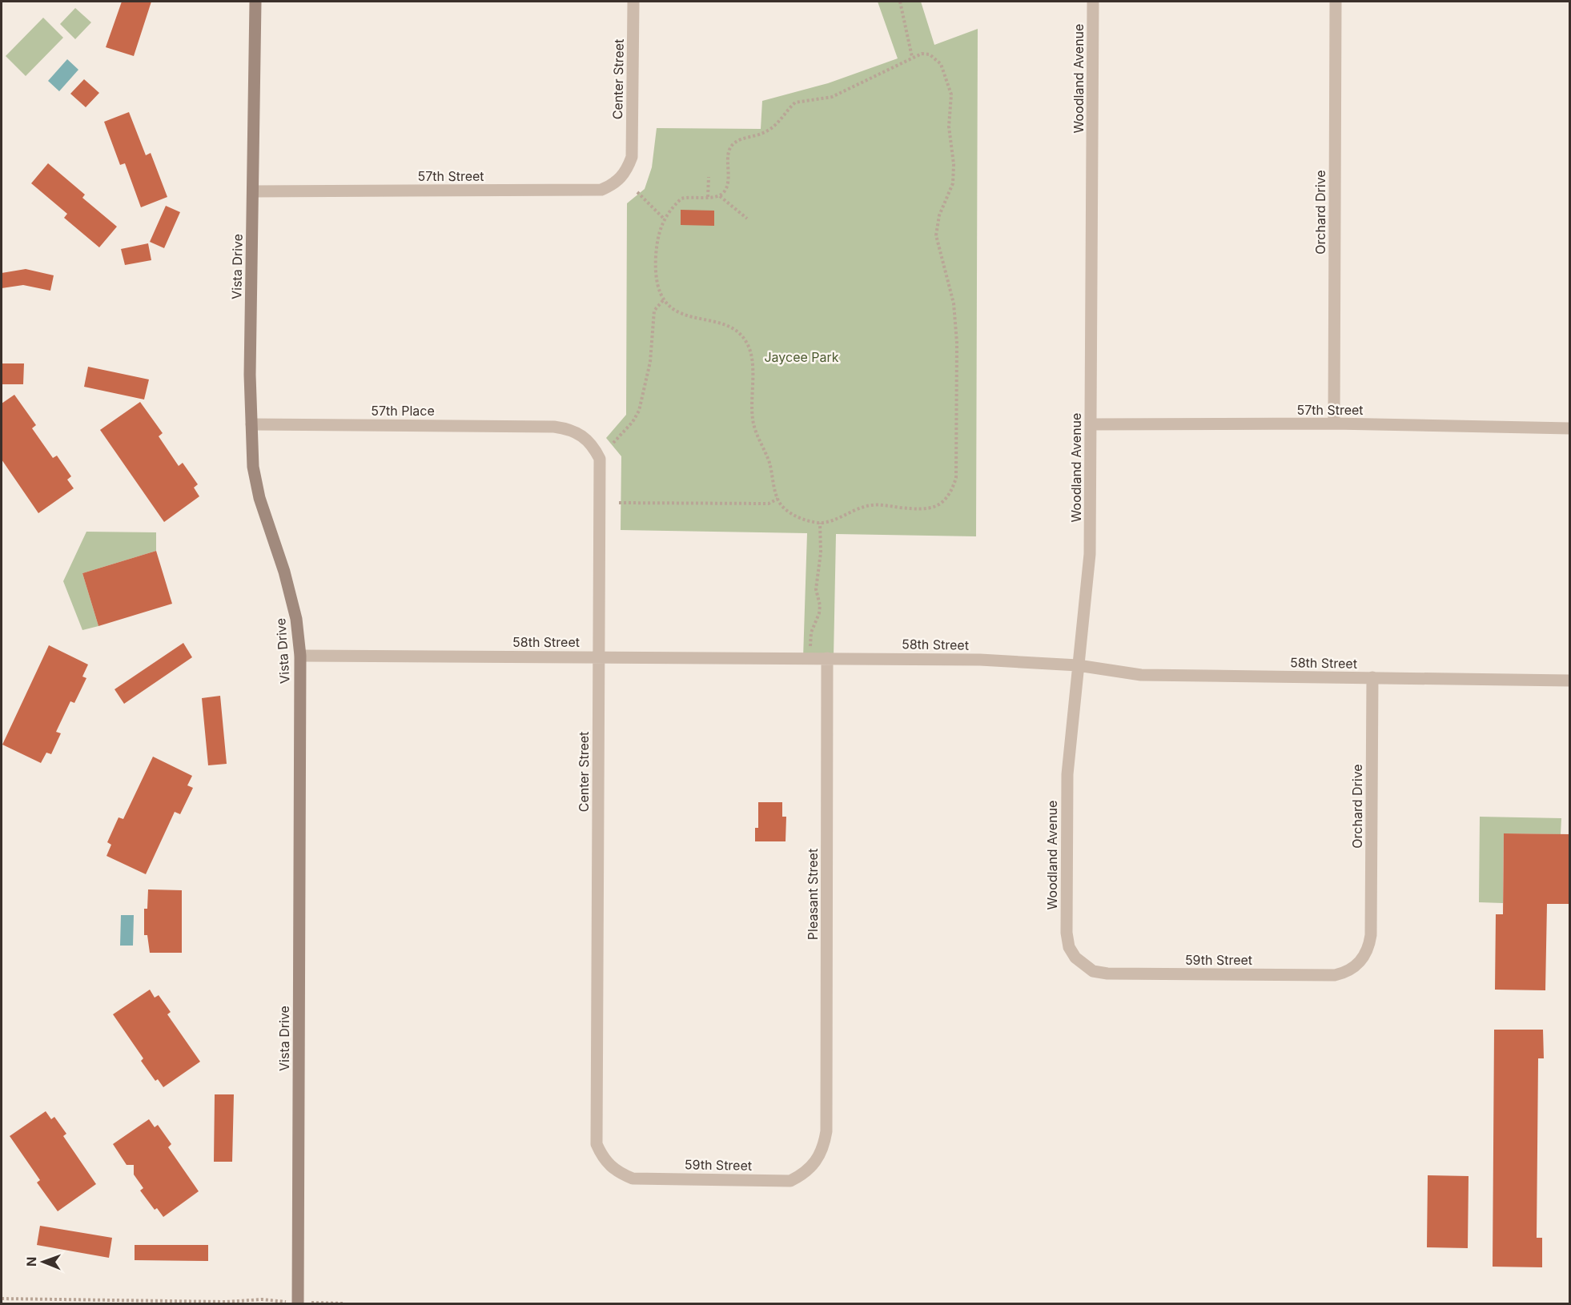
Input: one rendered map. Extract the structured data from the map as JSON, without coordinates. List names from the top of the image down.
{
  "streets": {
    "street": [
      "Woodland Avenue",
      "Center Street",
      "57th Street",
      "Orchard Drive",
      "Vista Drive",
      "57th Place",
      "58th Street",
      "Pleasant Street",
      "59th Street"
    ]
  },
  "crossings": [
    ["Woodland Avenue", "57th Street"],
    ["Woodland Avenue", "58th Street"],
    ["Woodland Avenue", "59th Street"],
    ["Center Street", "57th Street"],
    ["Center Street", "57th Place"],
    ["Center Street", "58th Street"],
    ["Center Street", "59th Street"],
    ["57th Street", "Orchard Drive"],
    ["57th Street", "Vista Drive"],
    ["Orchard Drive", "58th Street"],
    ["Orchard Drive", "59th Street"],
    ["Vista Drive", "57th Place"],
    ["Vista Drive", "58th Street"],
    ["58th Street", "Pleasant Street"],
    ["Pleasant Street", "59th Street"]
  ],
  "parks": ["Jaycee Park"],
  "north": "left"
}
